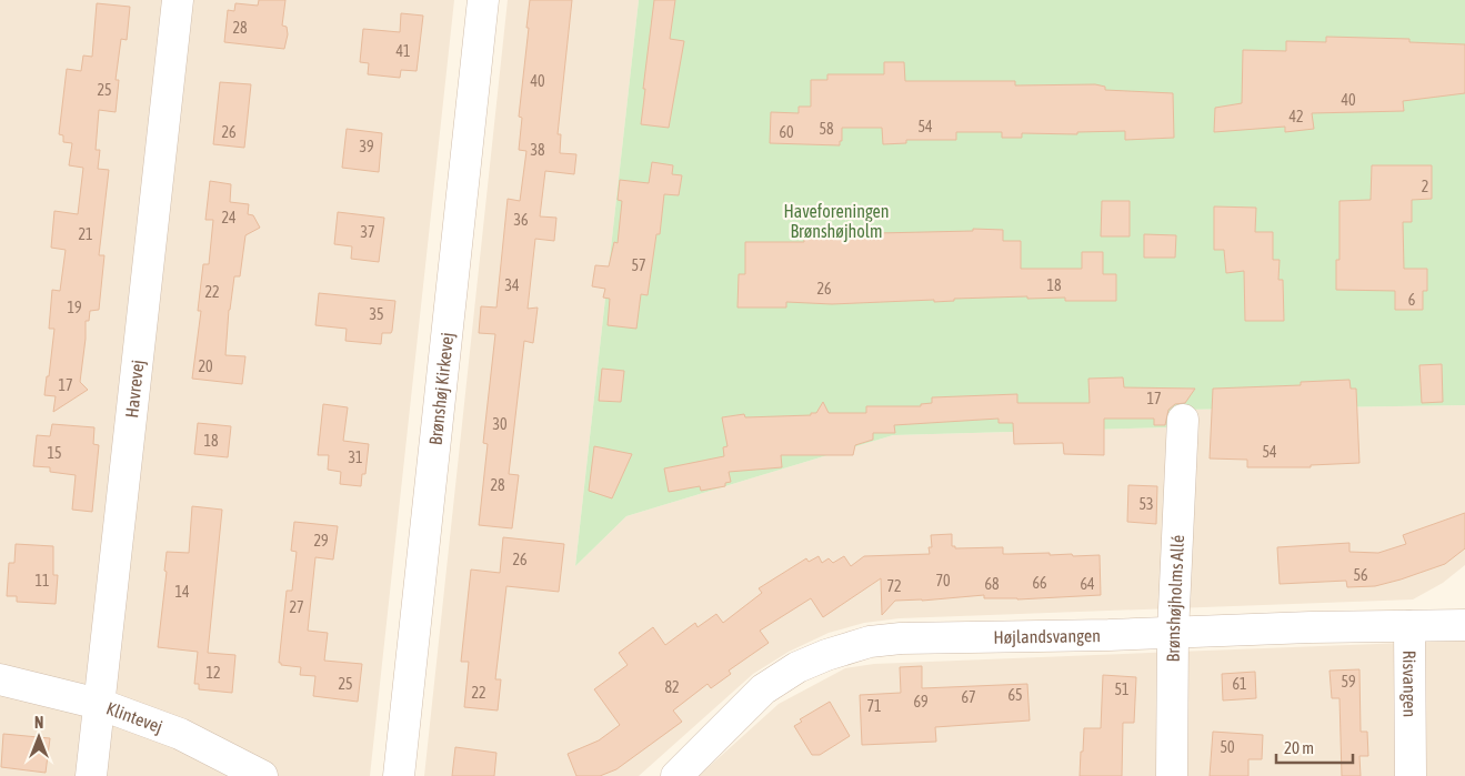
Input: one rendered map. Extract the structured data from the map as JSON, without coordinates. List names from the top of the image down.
{
  "streets": {
    "street": [
      "Havrevej",
      "Brønshøj Kirkevej",
      "Brønshøjholms Allé",
      "Højlandsvangen",
      "Risvangen",
      "Klintevej"
    ]
  },
  "crossings": [
    ["Havrevej", "Klintevej"],
    ["Brønshøjholms Allé", "Højlandsvangen"],
    ["Højlandsvangen", "Risvangen"]
  ],
  "parks": ["Haveforeningen Brønshøjholm"],
  "house_numbers": [
    "28",
    "41",
    "40",
    "25",
    "40",
    "42",
    "54",
    "58",
    "26",
    "60",
    "39",
    "38",
    "2",
    "24",
    "36",
    "37",
    "21",
    "57",
    "34",
    "18",
    "26",
    "22",
    "6",
    "19",
    "35",
    "20",
    "17",
    "17",
    "30",
    "18",
    "54",
    "15",
    "31",
    "28",
    "53",
    "29",
    "26",
    "56",
    "11",
    "70",
    "66",
    "68",
    "64",
    "72",
    "14",
    "27",
    "12",
    "59",
    "25",
    "61",
    "82",
    "51",
    "22",
    "65",
    "67",
    "69",
    "71",
    "50"
  ],
  "scale_bar": "20 m",
  "north": "top"
}
